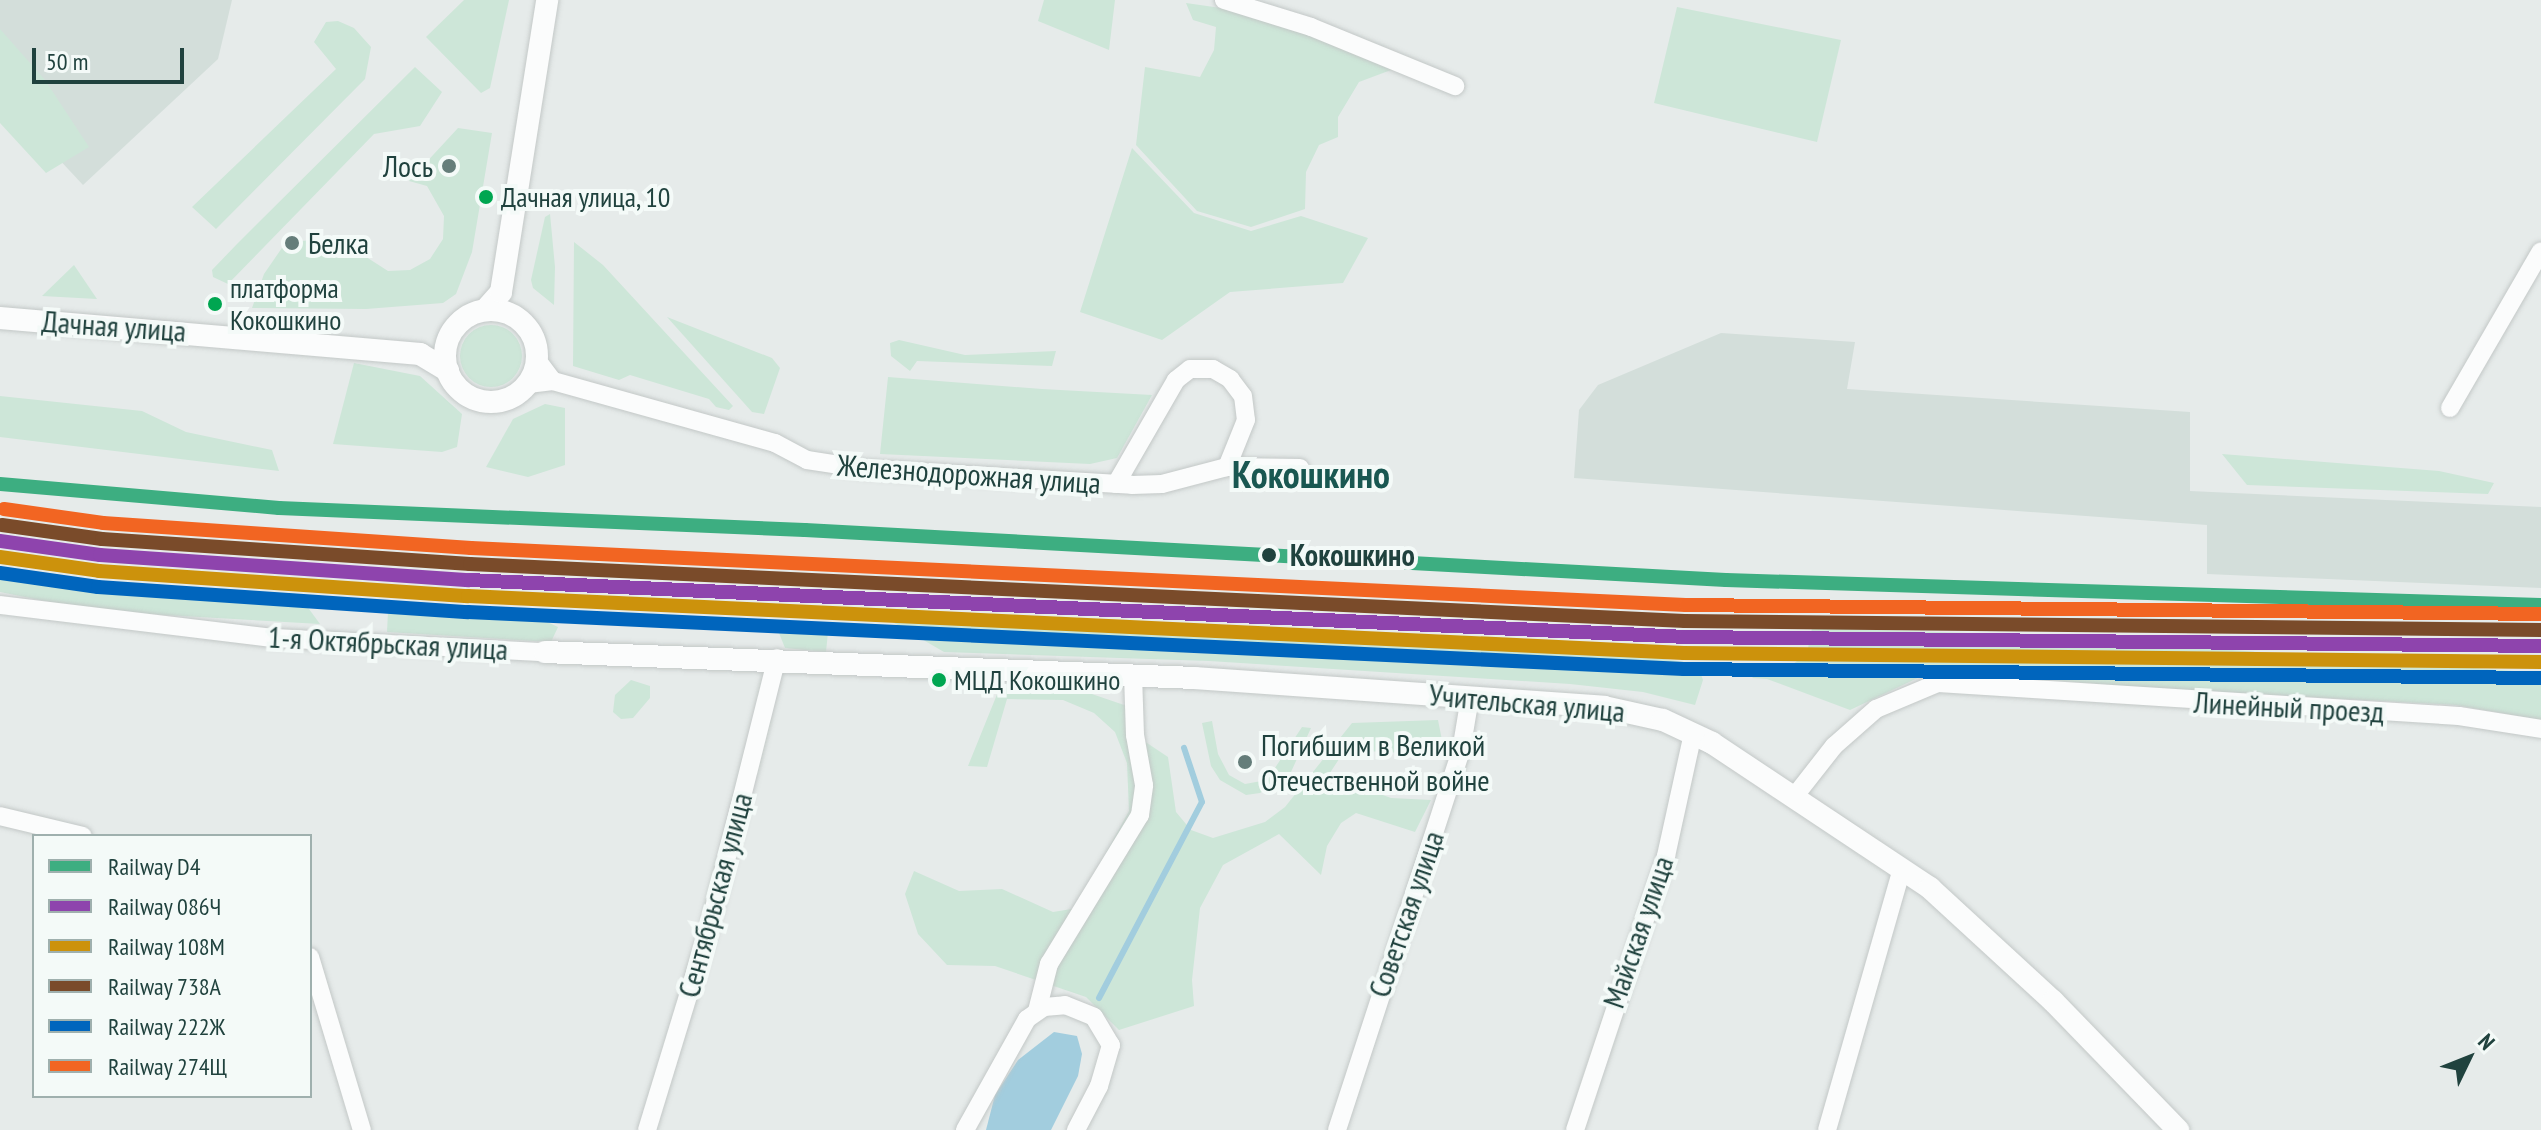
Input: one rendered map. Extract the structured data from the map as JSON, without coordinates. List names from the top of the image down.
{
  "streets": {
    "street": [
      "Дачная улица",
      "Железнодорожная улица",
      "1-я Октябрьская улица",
      "Учительская улица",
      "Линейный проезд",
      "Сентябрьская улица",
      "Советская улица",
      "Майская улица"
    ]
  },
  "crossings": [
    ["Дачная улица", "Железнодорожная улица"],
    ["1-я Октябрьская улица", "Учительская улица"],
    ["1-я Октябрьская улица", "Сентябрьская улица"],
    ["Учительская улица", "Линейный проезд"],
    ["Учительская улица", "Сентябрьская улица"],
    ["Учительская улица", "Советская улица"],
    ["Учительская улица", "Майская улица"]
  ],
  "districts": ["Кокошкино"],
  "places": [
    "Лось",
    "Дачная улица, 10",
    "Белка",
    "платформа Кокошкино",
    "Кокошкино",
    "МЦД Кокошкино",
    "Погибшим в Великой Отечественной войне"
  ],
  "lines": [
    "rail line D4",
    "rail line 274Щ",
    "rail line 738А",
    "rail line 086Ч",
    "rail line 108М",
    "rail line 222Ж"
  ],
  "legend": [
    "Railway D4",
    "Railway 086Ч",
    "Railway 108М",
    "Railway 738А",
    "Railway 222Ж",
    "Railway 274Щ"
  ],
  "scale_bar": "50 m",
  "north": "top right"
}
